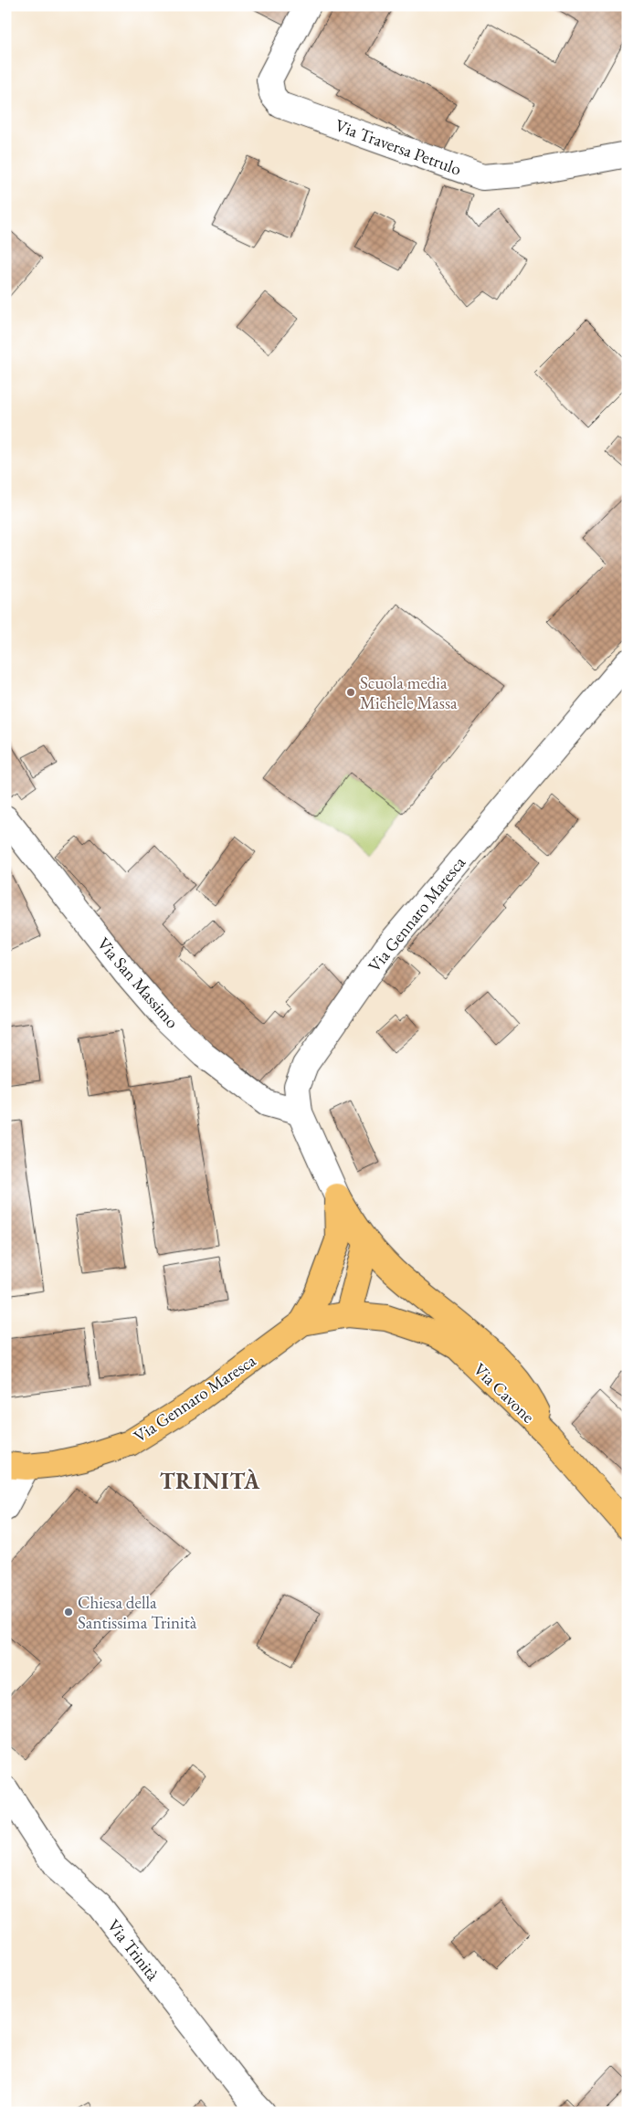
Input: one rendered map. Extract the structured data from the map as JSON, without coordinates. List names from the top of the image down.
{
  "streets": {
    "main road": ["Via Gennaro Maresca", "Via Cavone"],
    "street": ["Via Traversa Petrulo", "Via San Massimo", "Via Trinità"]
  },
  "crossings": [
    ["Via Gennaro Maresca", "Via San Massimo"],
    ["Via Gennaro Maresca", "Via Cavone"]
  ],
  "districts": ["TRINITÀ"],
  "places": ["Scuola media Michele Massa", "Chiesa della Santissima Trinità"]
}
